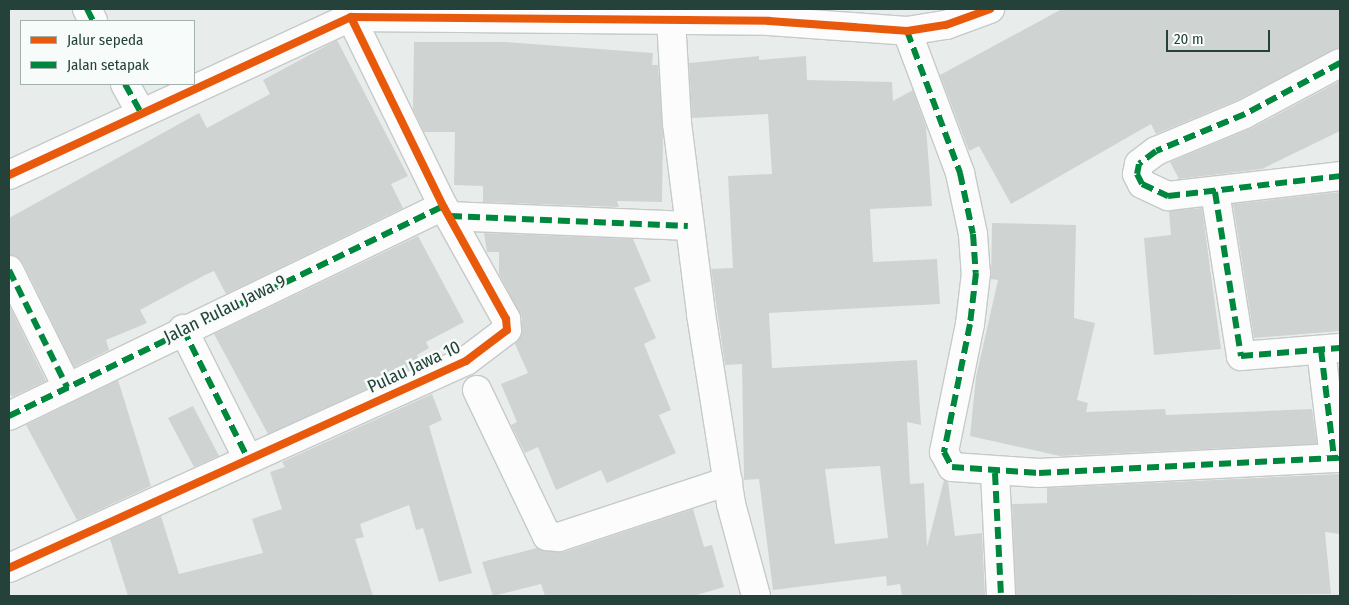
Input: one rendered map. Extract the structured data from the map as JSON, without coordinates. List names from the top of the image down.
{
  "streets": {
    "street": ["Jalan Pulau Jawa 9", "Pulau Jawa 10"]
  },
  "crossings": [
    ["Jalan Pulau Jawa 9", "Pulau Jawa 10"]
  ],
  "legend": ["Jalur sepeda", "Jalan setapak"],
  "scale_bar": "20 m"
}
